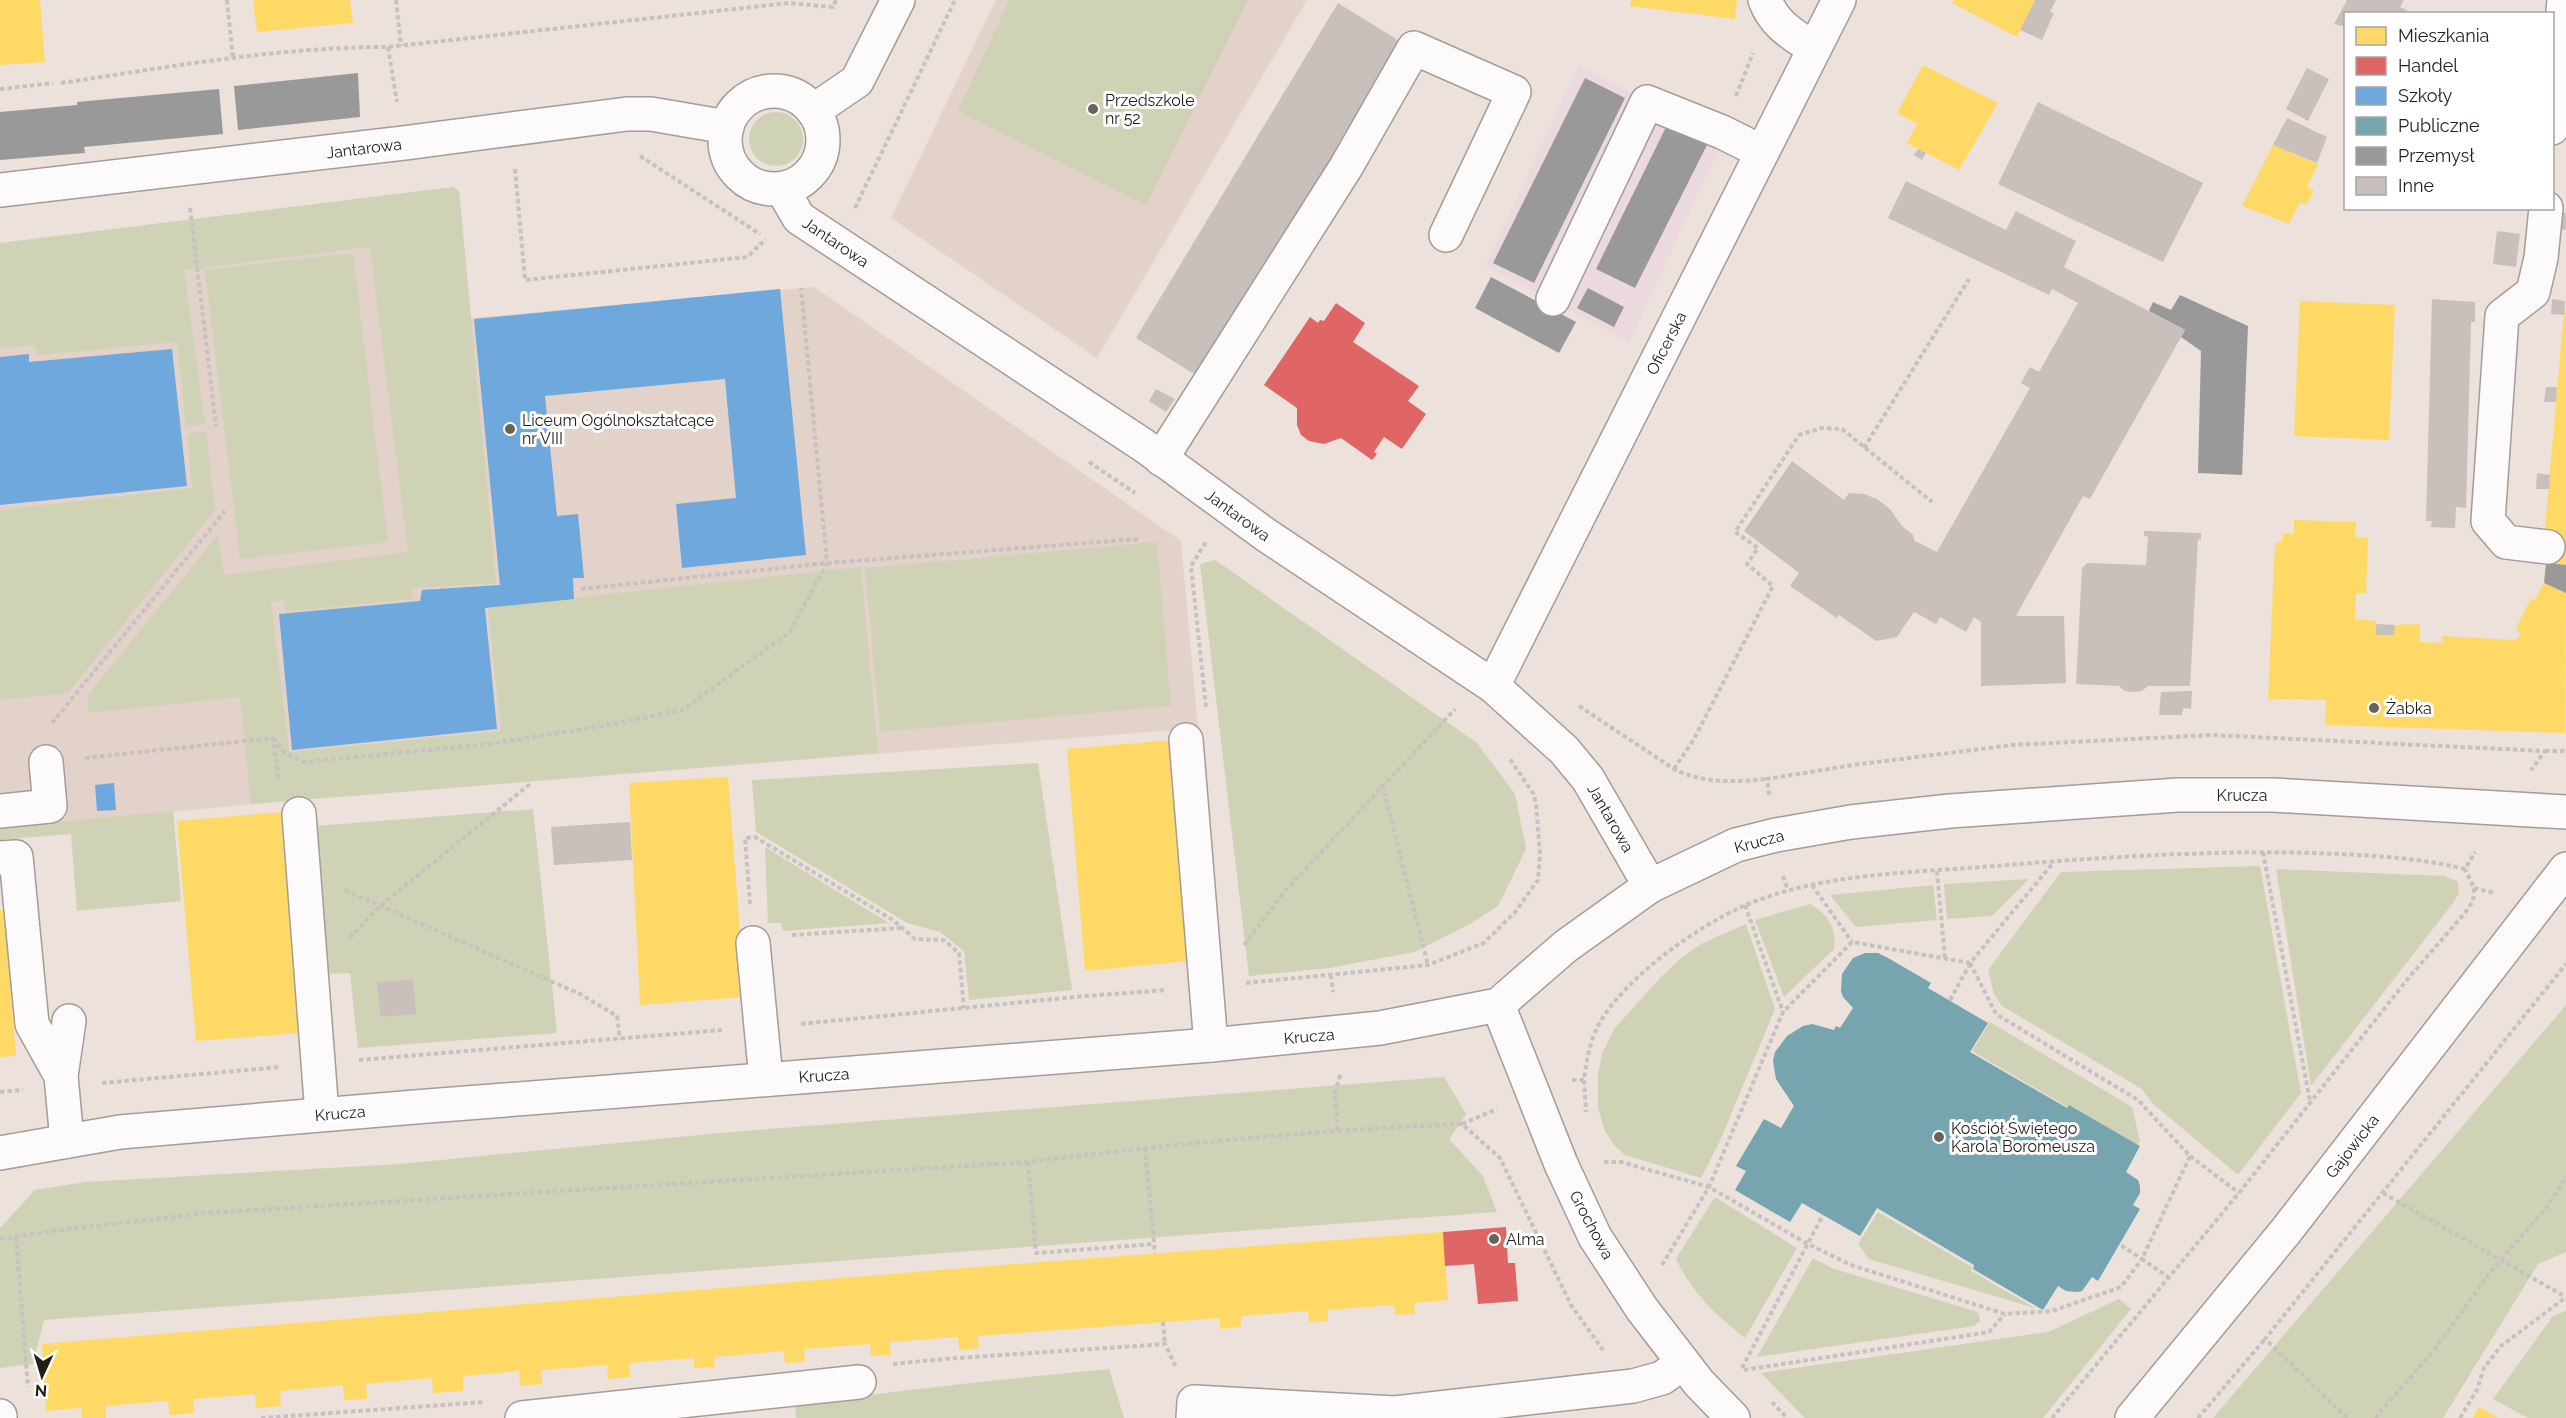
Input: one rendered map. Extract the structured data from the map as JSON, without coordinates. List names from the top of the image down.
{
  "streets": {
    "street": [
      "Jantarowa",
      "Oficerska",
      "Krucza",
      "Gajowicka",
      "Grochowa"
    ]
  },
  "crossings": [
    ["Jantarowa", "Oficerska"],
    ["Jantarowa", "Krucza"],
    ["Krucza", "Grochowa"]
  ],
  "places": [
    "Przedszkole nr 52",
    "Liceum Ogólnokształcące nr VIII",
    "Żabka",
    "Kościół Świętego Karola Boromeusza",
    "Alma"
  ],
  "legend": [
    "Mieszkania",
    "Handel",
    "Szkoły",
    "Publiczne",
    "Przemysł",
    "Inne"
  ],
  "north": "bottom"
}
